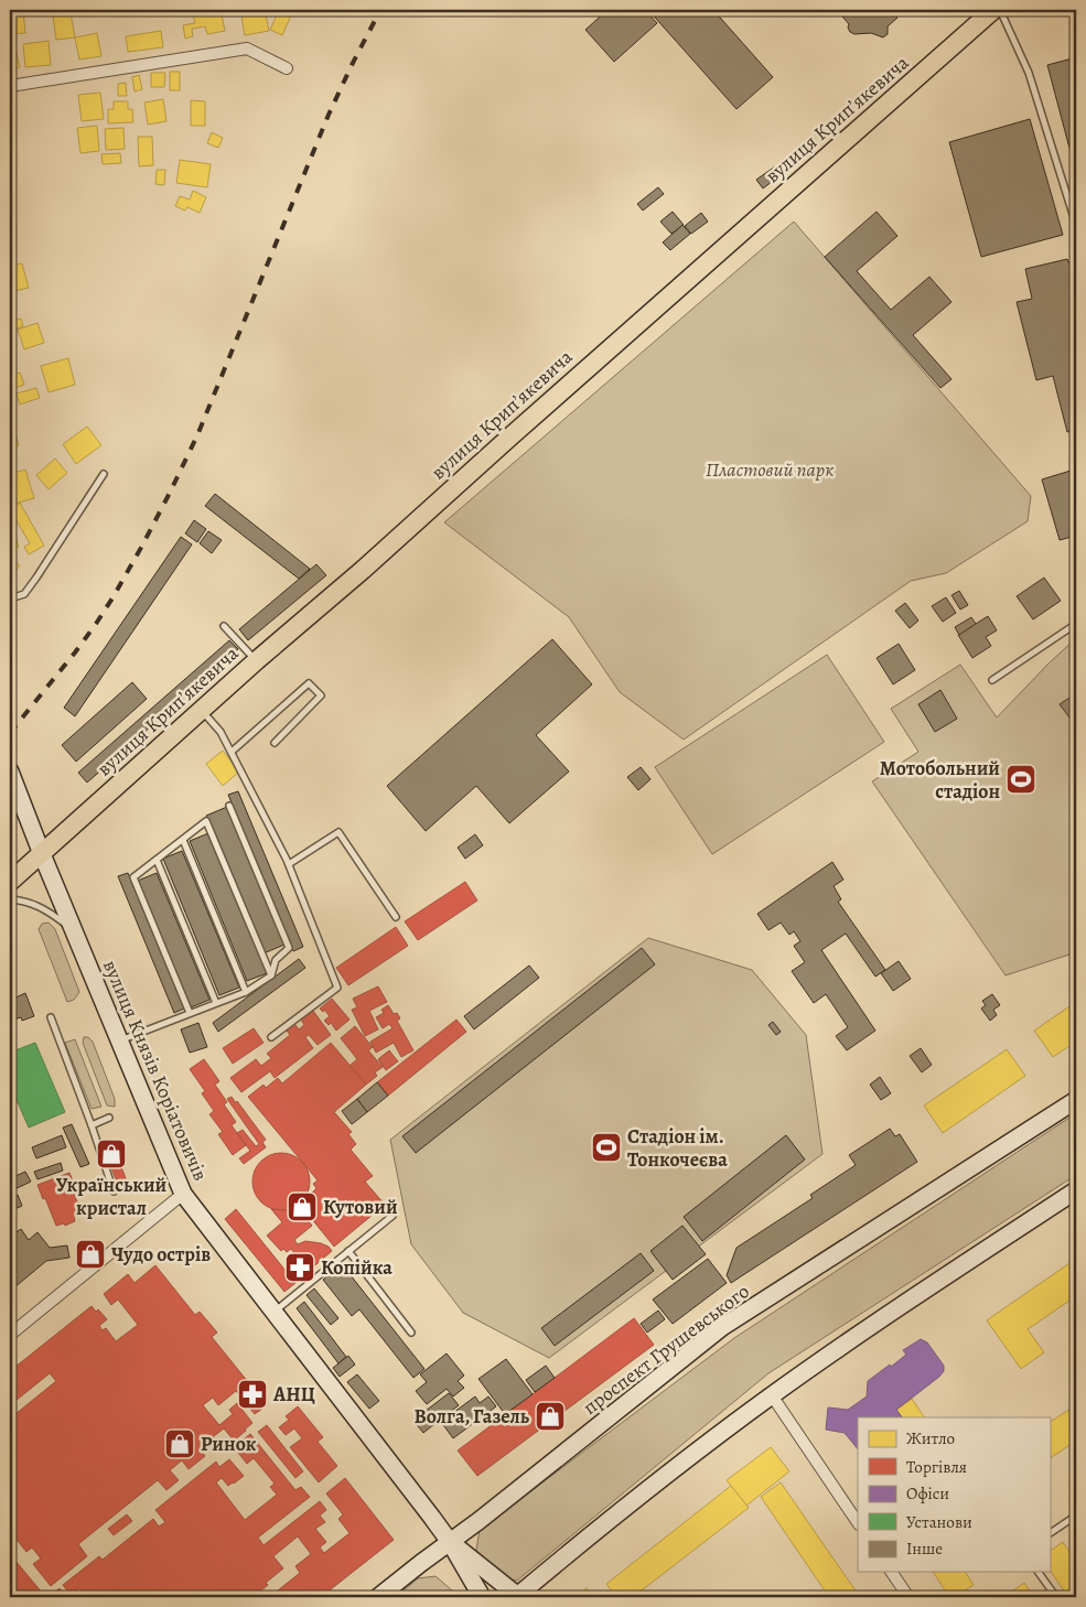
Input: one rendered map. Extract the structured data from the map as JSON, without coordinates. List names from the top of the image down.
{
  "streets": {
    "main road": ["вулиця Крипʼякевича", "вулиця Князів Коріатовичів", "проспект Грушевського"]
  },
  "crossings": [
    ["вулиця Крипʼякевича", "вулиця Князів Коріатовичів"],
    ["вулиця Князів Коріатовичів", "проспект Грушевського"]
  ],
  "parks": ["Пластовий парк"],
  "places": {
    "sports": ["Мотобольний стадіон", "Стадіон ім. Тонкочеєва"],
    "shop": [
      "Український кристал",
      "Кутовий",
      "Чудо острів",
      "Волга, Газель",
      "Ринок"
    ],
    "pharmacy": ["Копійка", "АНЦ"]
  },
  "legend": [
    "Житло",
    "Торгівля",
    "Офіси",
    "Установи",
    "Інше"
  ]
}
